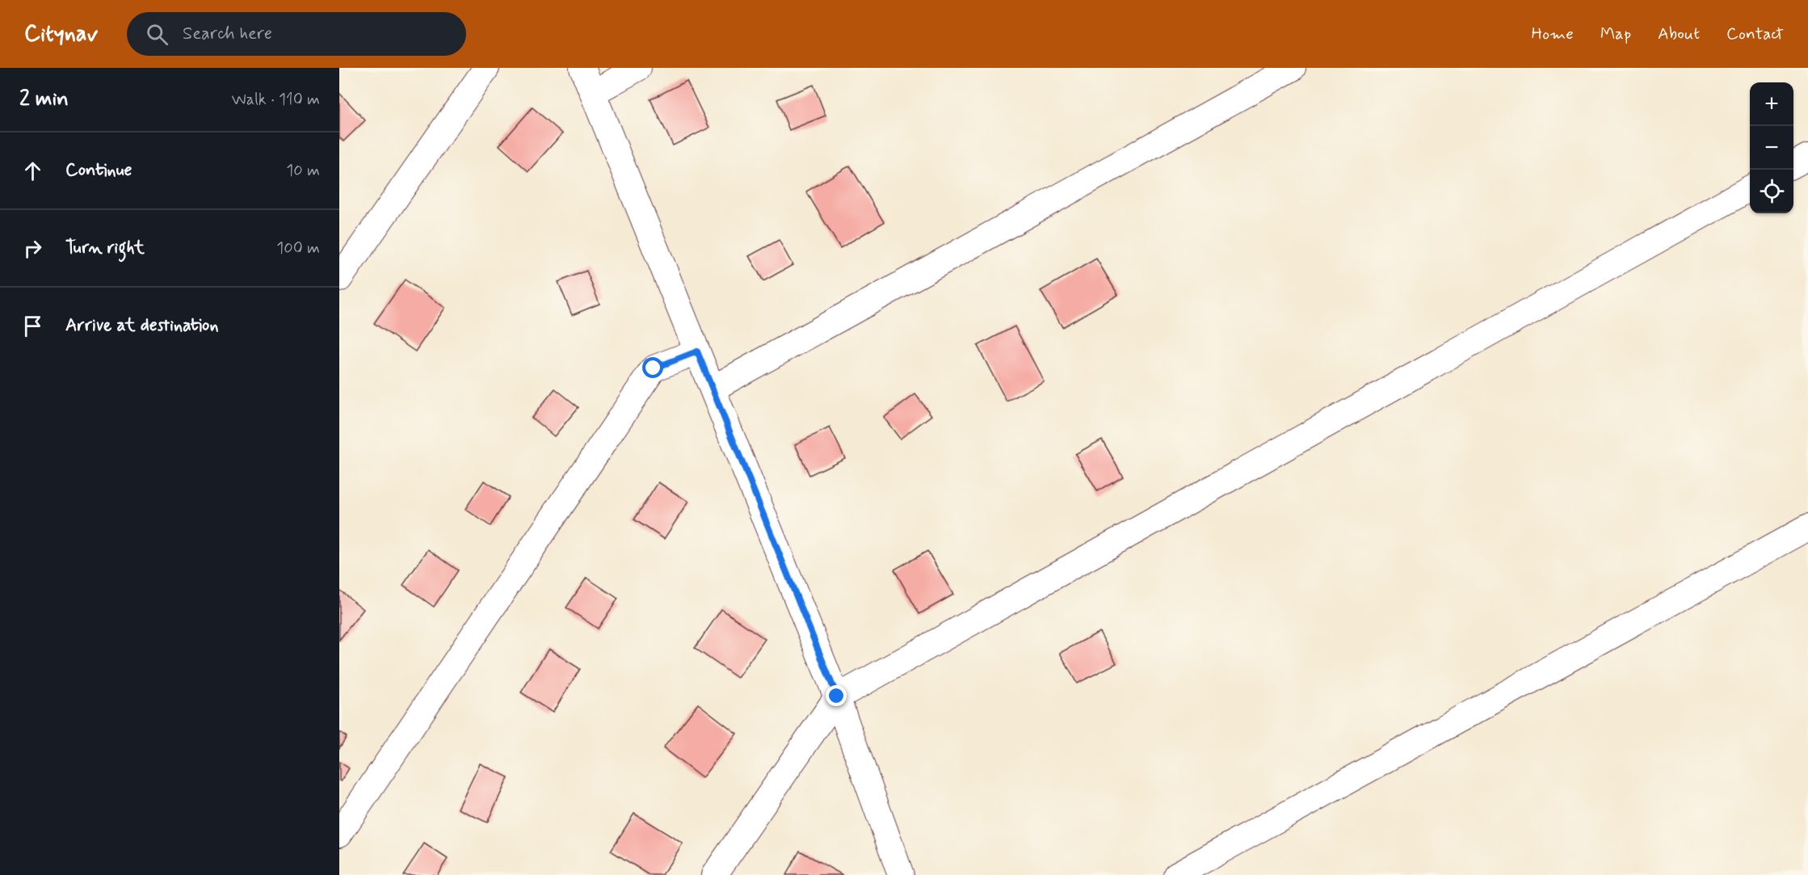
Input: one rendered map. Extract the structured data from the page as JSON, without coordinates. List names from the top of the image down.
{
  "page": {
    "header": "Citynav",
    "search": "Search here",
    "nav": [
      "Home",
      "Map",
      "About",
      "Contact"
    ],
    "heading": ["2 min", "Walk · 110 m"],
    "map_buttons": ["+", "−"],
    "list": [
      ["Continue", "10 m"],
      ["Turn right", "100 m"],
      "Arrive at destination"
    ]
  }
}
